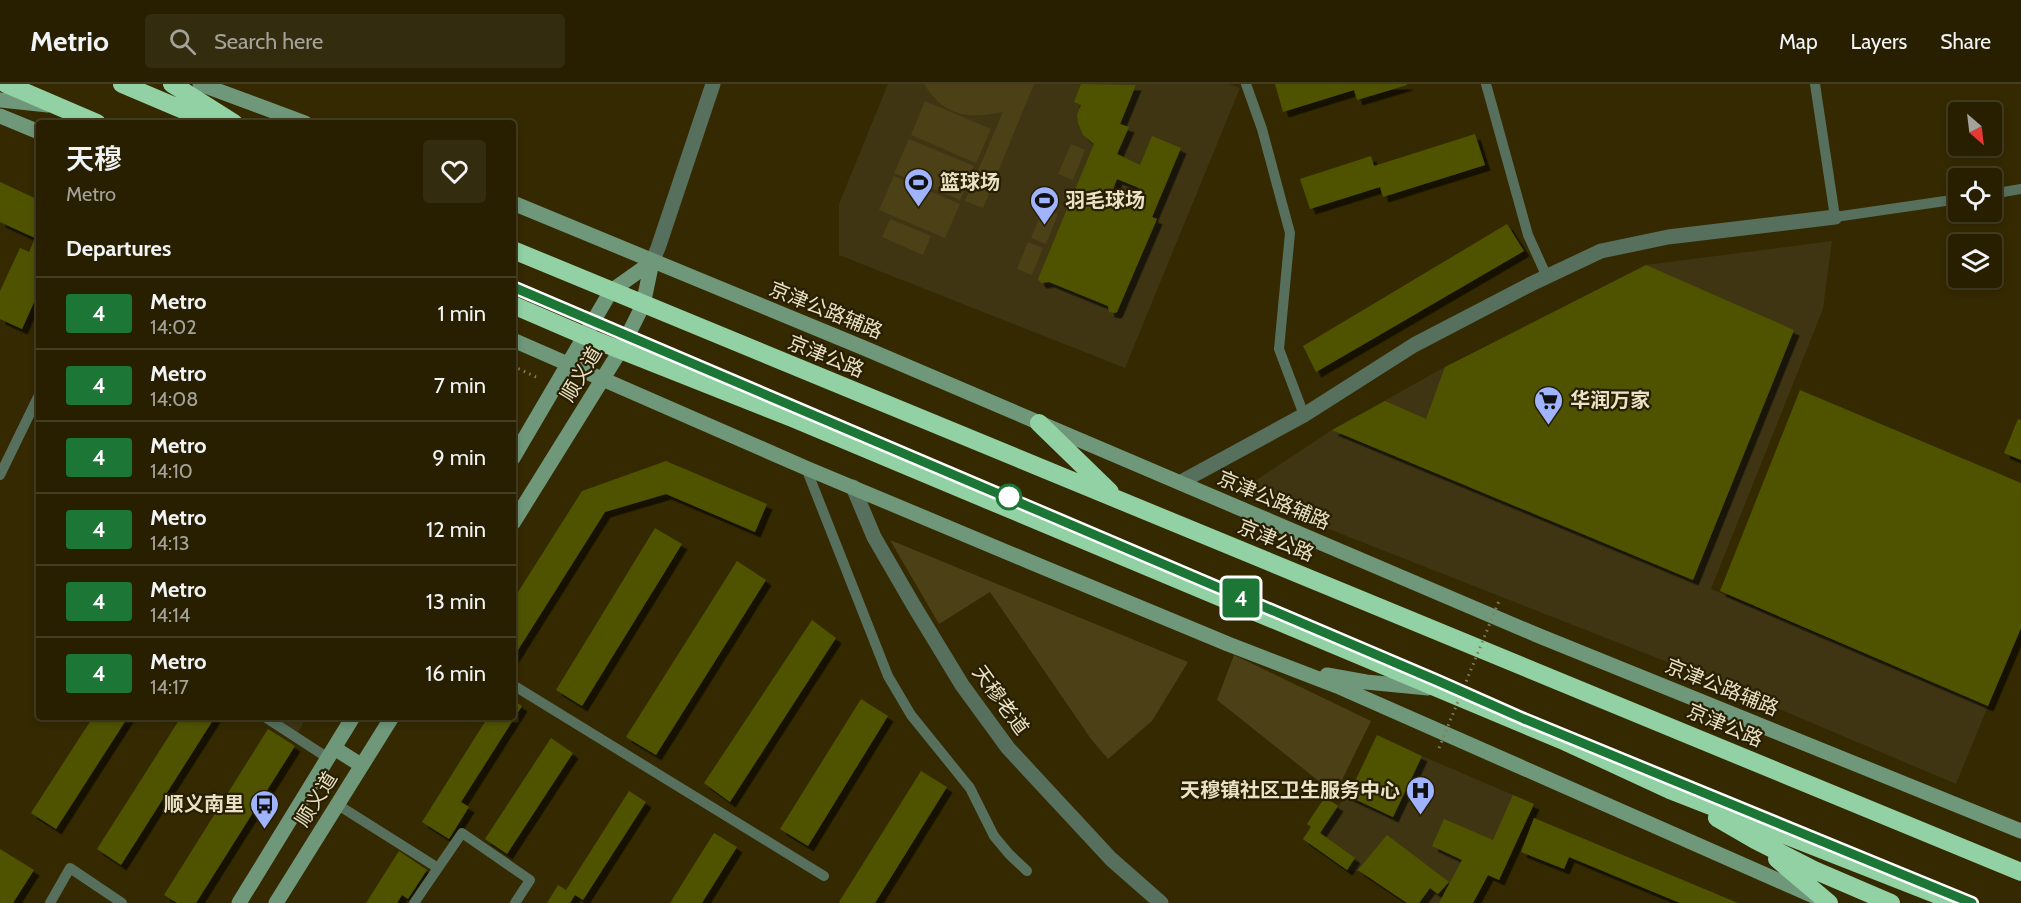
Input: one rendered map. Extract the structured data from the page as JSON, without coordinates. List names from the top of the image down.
{
  "streets": {
    "highway": ["京津公路"],
    "street": ["京津公路辅路", "顺义道", "天穆老道"]
  },
  "crossings": [
    ["京津公路辅路", "顺义道"],
    ["京津公路", "顺义道"]
  ],
  "places": {
    "sports": ["篮球场", "羽毛球场"],
    "supermarket": ["华润万家"],
    "hospital": ["天穆镇社区卫生服务中心"],
    "bus stop": ["顺义南里"]
  },
  "lines": ["metro line 4"],
  "north": "bottom right",
  "page": {
    "header": "Metrio",
    "search": "Search here",
    "nav": ["Map", "Layers", "Share"],
    "on_map": "4",
    "heading": [
      ["天穆", "Metro"],
      "Departures"
    ],
    "list": [
      {
        "mark": "4",
        "name": "Metro",
        "note": "14:02",
        "value": "1 min"
      },
      {
        "mark": "4",
        "name": "Metro",
        "note": "14:08",
        "value": "7 min"
      },
      {
        "mark": "4",
        "name": "Metro",
        "note": "14:10",
        "value": "9 min"
      },
      {
        "mark": "4",
        "name": "Metro",
        "note": "14:13",
        "value": "12 min"
      },
      {
        "mark": "4",
        "name": "Metro",
        "note": "14:14",
        "value": "13 min"
      },
      {
        "mark": "4",
        "name": "Metro",
        "note": "14:17",
        "value": "16 min"
      }
    ]
  }
}
